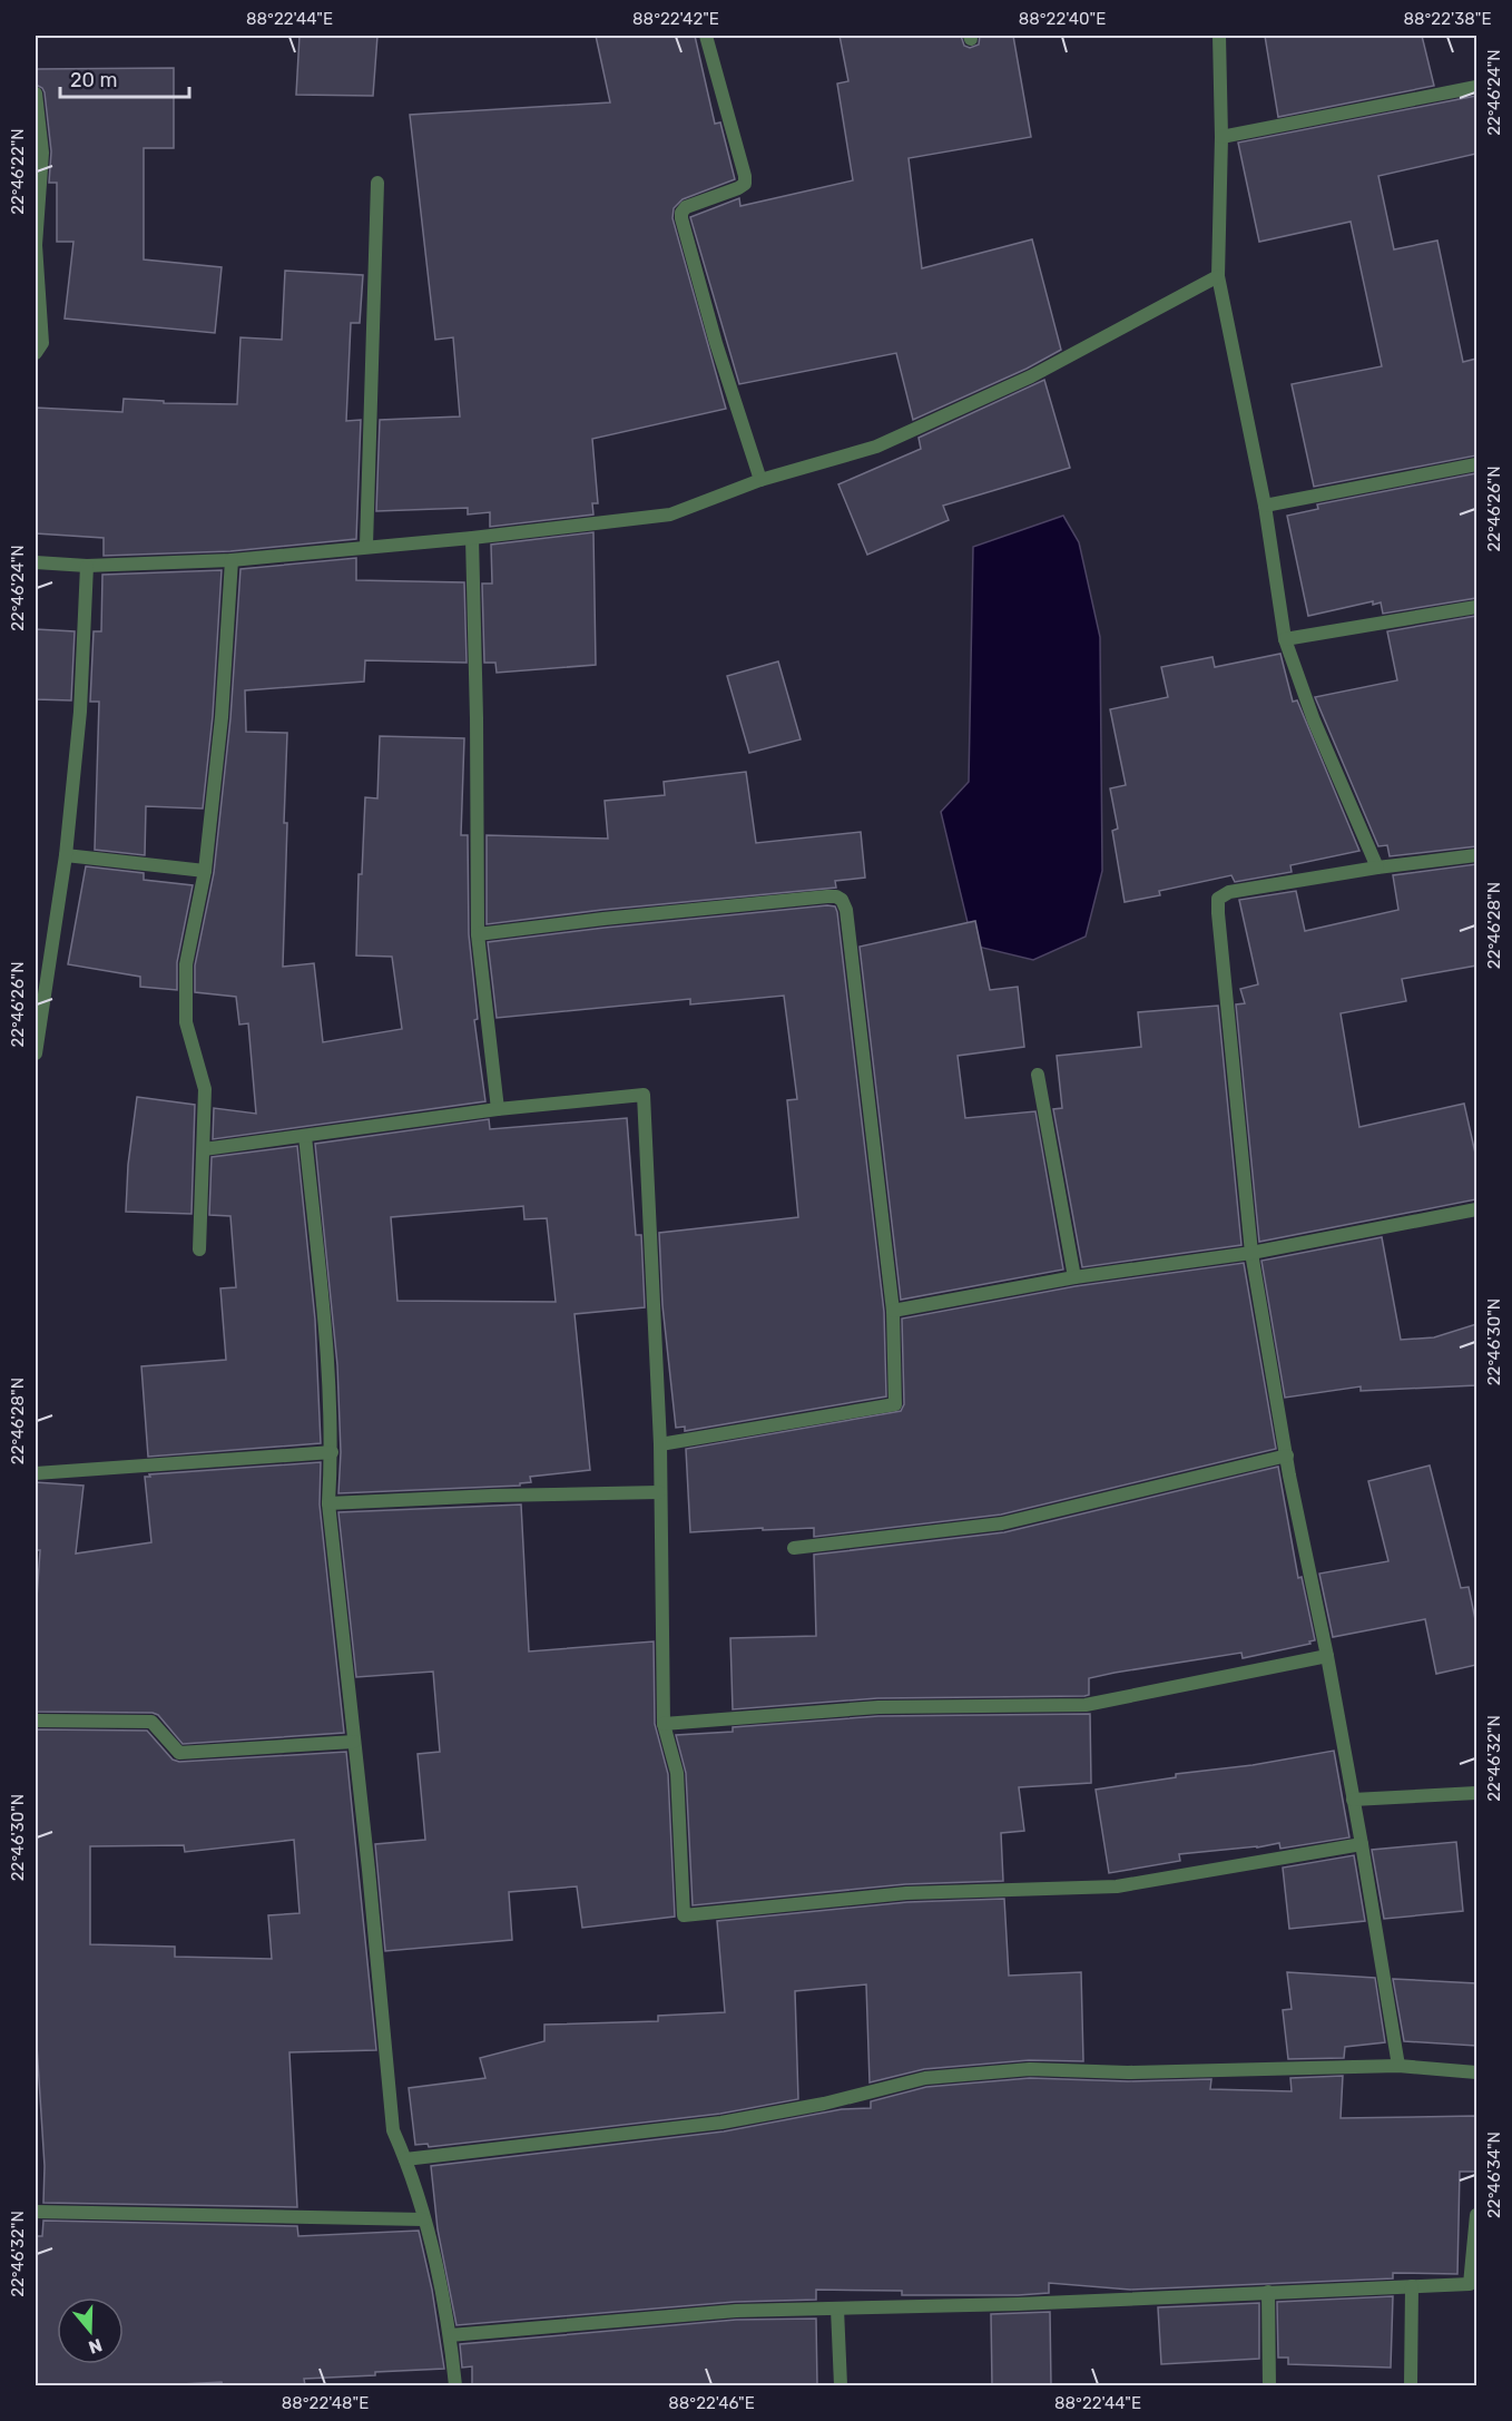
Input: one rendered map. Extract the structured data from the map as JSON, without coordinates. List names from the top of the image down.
{
  "scale_bar": "20 m",
  "north": "bottom",
  "coordinates": [
    "88°22'44\"E",
    "88°22'42\"E",
    "88°22'40\"E",
    "88°22'38\"E",
    "22°46'24\"N",
    "22°46'22\"N",
    "22°46'26\"N",
    "22°46'28\"N",
    "22°46'30\"N",
    "22°46'32\"N",
    "22°46'34\"N",
    "88°22'48\"E",
    "88°22'46\"E"
  ]
}
